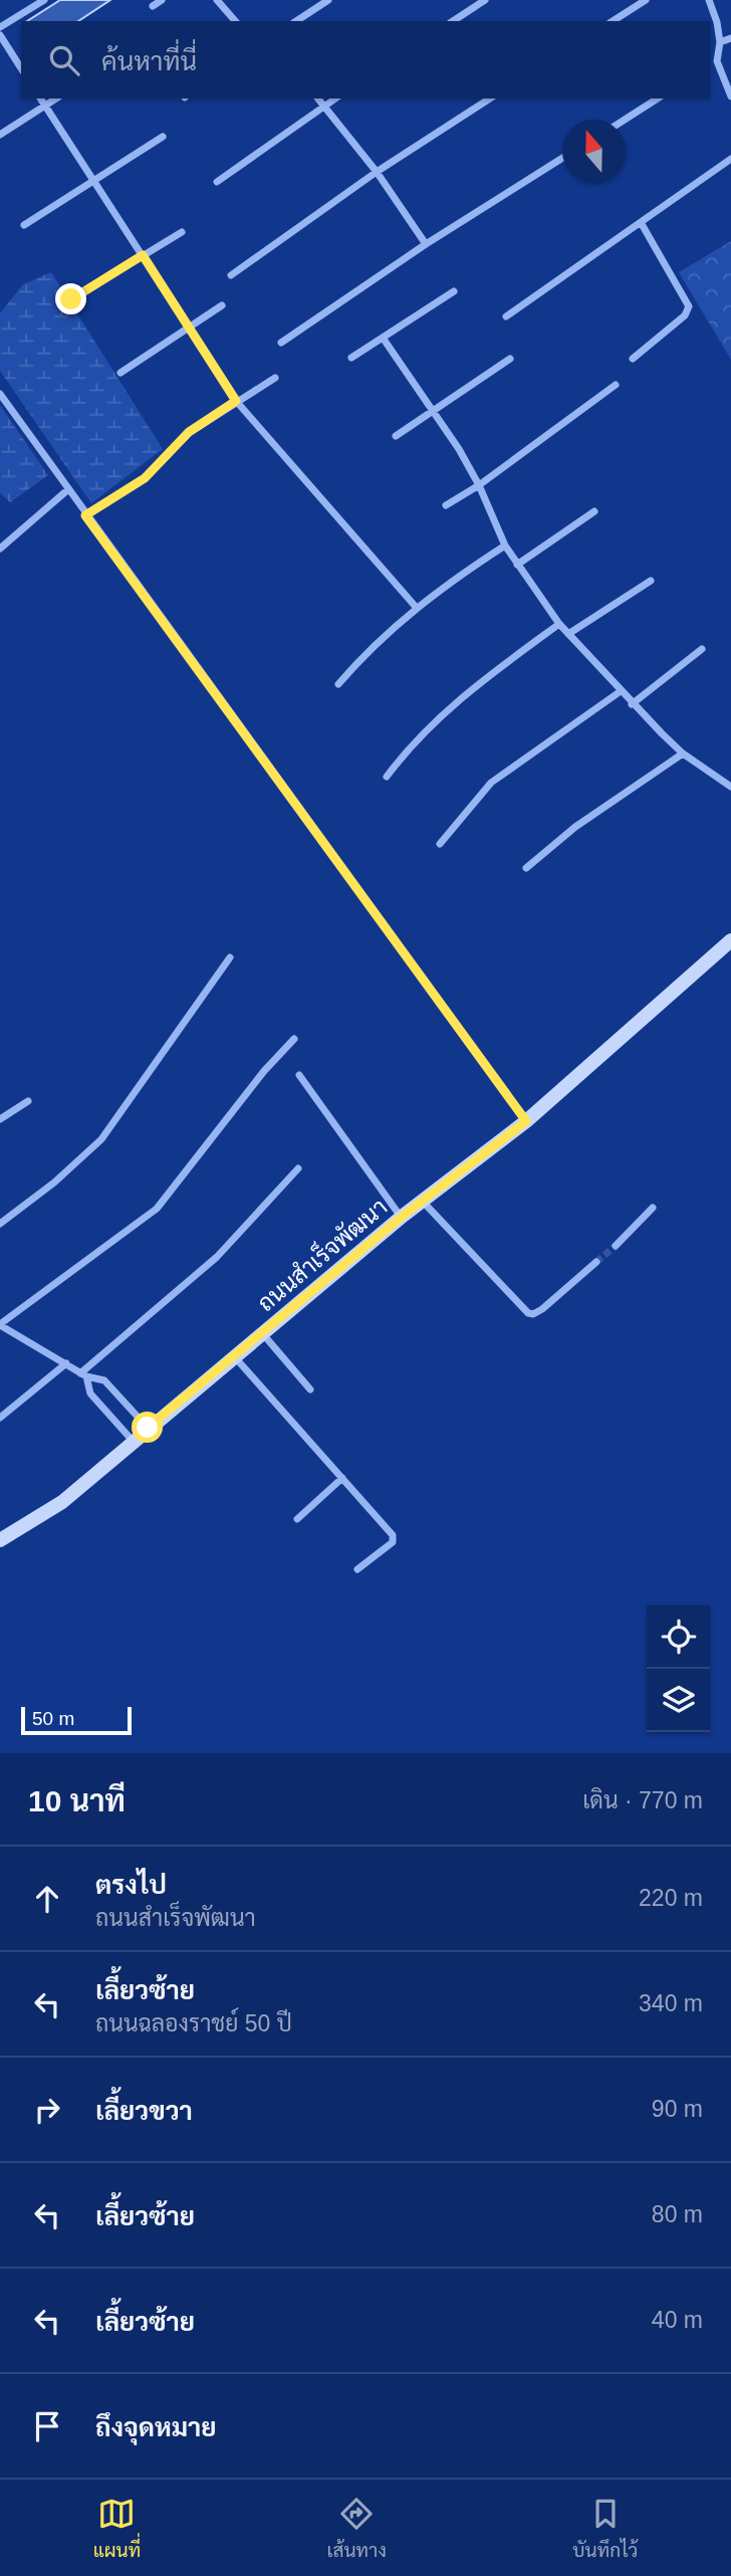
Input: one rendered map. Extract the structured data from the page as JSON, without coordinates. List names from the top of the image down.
{
  "streets": {
    "street": ["ถนนสำเร็จพัฒนา"]
  },
  "scale_bar": "50 m",
  "north": "top",
  "page": {
    "search": "ค้นหาที่นี่",
    "scale": "50 m",
    "heading": ["10 นาที", "เดิน · 770 m"],
    "list": [
      ["ตรงไป", "ถนนสำเร็จพัฒนา", "220 m"],
      ["เลี้ยวซ้าย", "ถนนฉลองราชย์ 50 ปี", "340 m"],
      ["เลี้ยวขวา", "90 m"],
      ["เลี้ยวซ้าย", "80 m"],
      ["เลี้ยวซ้าย", "40 m"],
      "ถึงจุดหมาย"
    ],
    "nav": ["แผนที่", "เส้นทาง", "บันทึกไว้"]
  }
}
